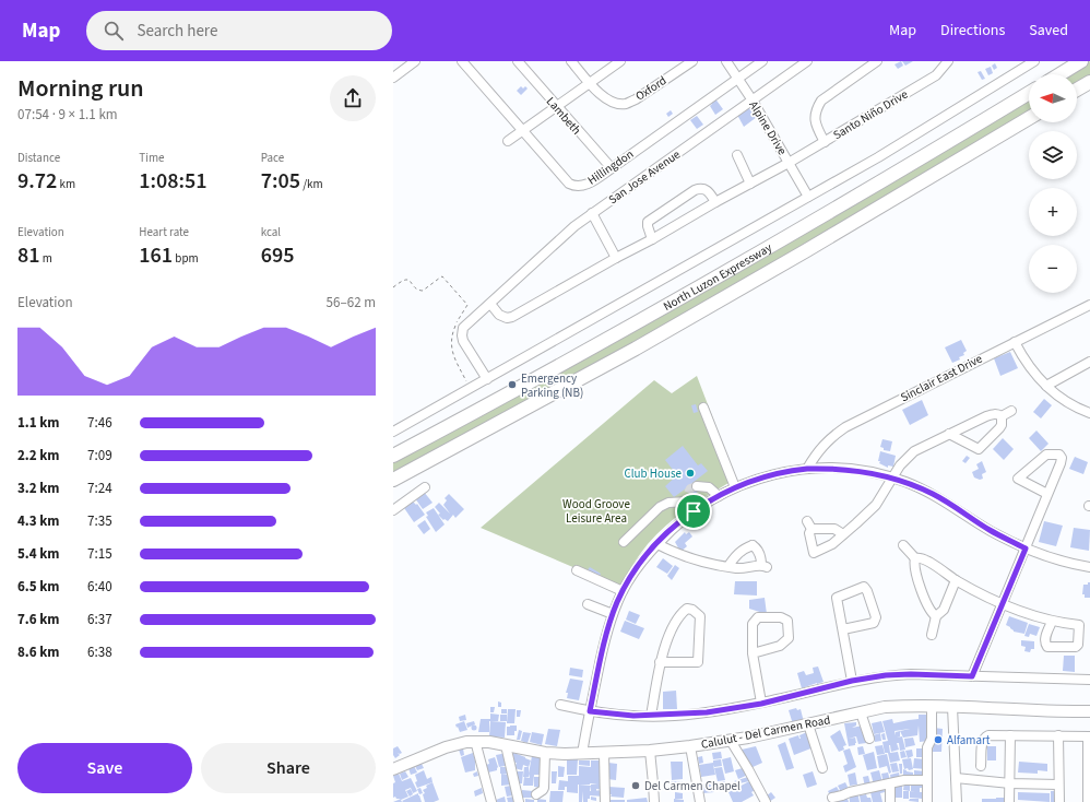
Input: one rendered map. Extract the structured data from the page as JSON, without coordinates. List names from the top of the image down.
{
  "streets": {
    "highway": ["North Luzon Expressway"],
    "main road": ["Calulut - Del Carmen Road"],
    "street": [
      "Oxford",
      "Santo Niño Drive",
      "Lambeth",
      "Alpine Drive",
      "Hillingdon",
      "San Jose Avenue",
      "Sinclair East Drive"
    ]
  },
  "crossings": [
    ["Santo Niño Drive", "Alpine Drive"],
    ["Santo Niño Drive", "San Jose Avenue"],
    ["Lambeth", "Hillingdon"],
    ["Alpine Drive", "Hillingdon"],
    ["Alpine Drive", "San Jose Avenue"]
  ],
  "parks": ["Wood Groove Leisure Area"],
  "places": [
    "Emergency Parking (NB)",
    "Club House",
    "Alfamart",
    "Del Carmen Chapel"
  ],
  "north": "left",
  "page": {
    "header": "Map",
    "search": "Search here",
    "nav": ["Map", "Directions", "Saved"],
    "heading": ["Morning run", "07:54 · 9 × 1.1 km"],
    "map_buttons": ["+", "−"],
    "stats": [
      ["Distance", "9.72 km"],
      ["Time", "1:08:51"],
      ["Pace", "7:05 /km"],
      ["Elevation", "81 m"],
      ["Heart rate", "161 bpm"],
      ["kcal", "695"]
    ],
    "chart": ["Elevation", "56–62 m"],
    "list": [
      {
        "name": "1.1 km",
        "note": "7:46"
      },
      {
        "name": "2.2 km",
        "note": "7:09"
      },
      {
        "name": "3.2 km",
        "note": "7:24"
      },
      {
        "name": "4.3 km",
        "note": "7:35"
      },
      {
        "name": "5.4 km",
        "note": "7:15"
      },
      {
        "name": "6.5 km",
        "note": "6:40"
      },
      {
        "name": "7.6 km",
        "note": "6:37"
      },
      {
        "name": "8.6 km",
        "note": "6:38"
      }
    ],
    "buttons": ["Save", "Share"]
  }
}
